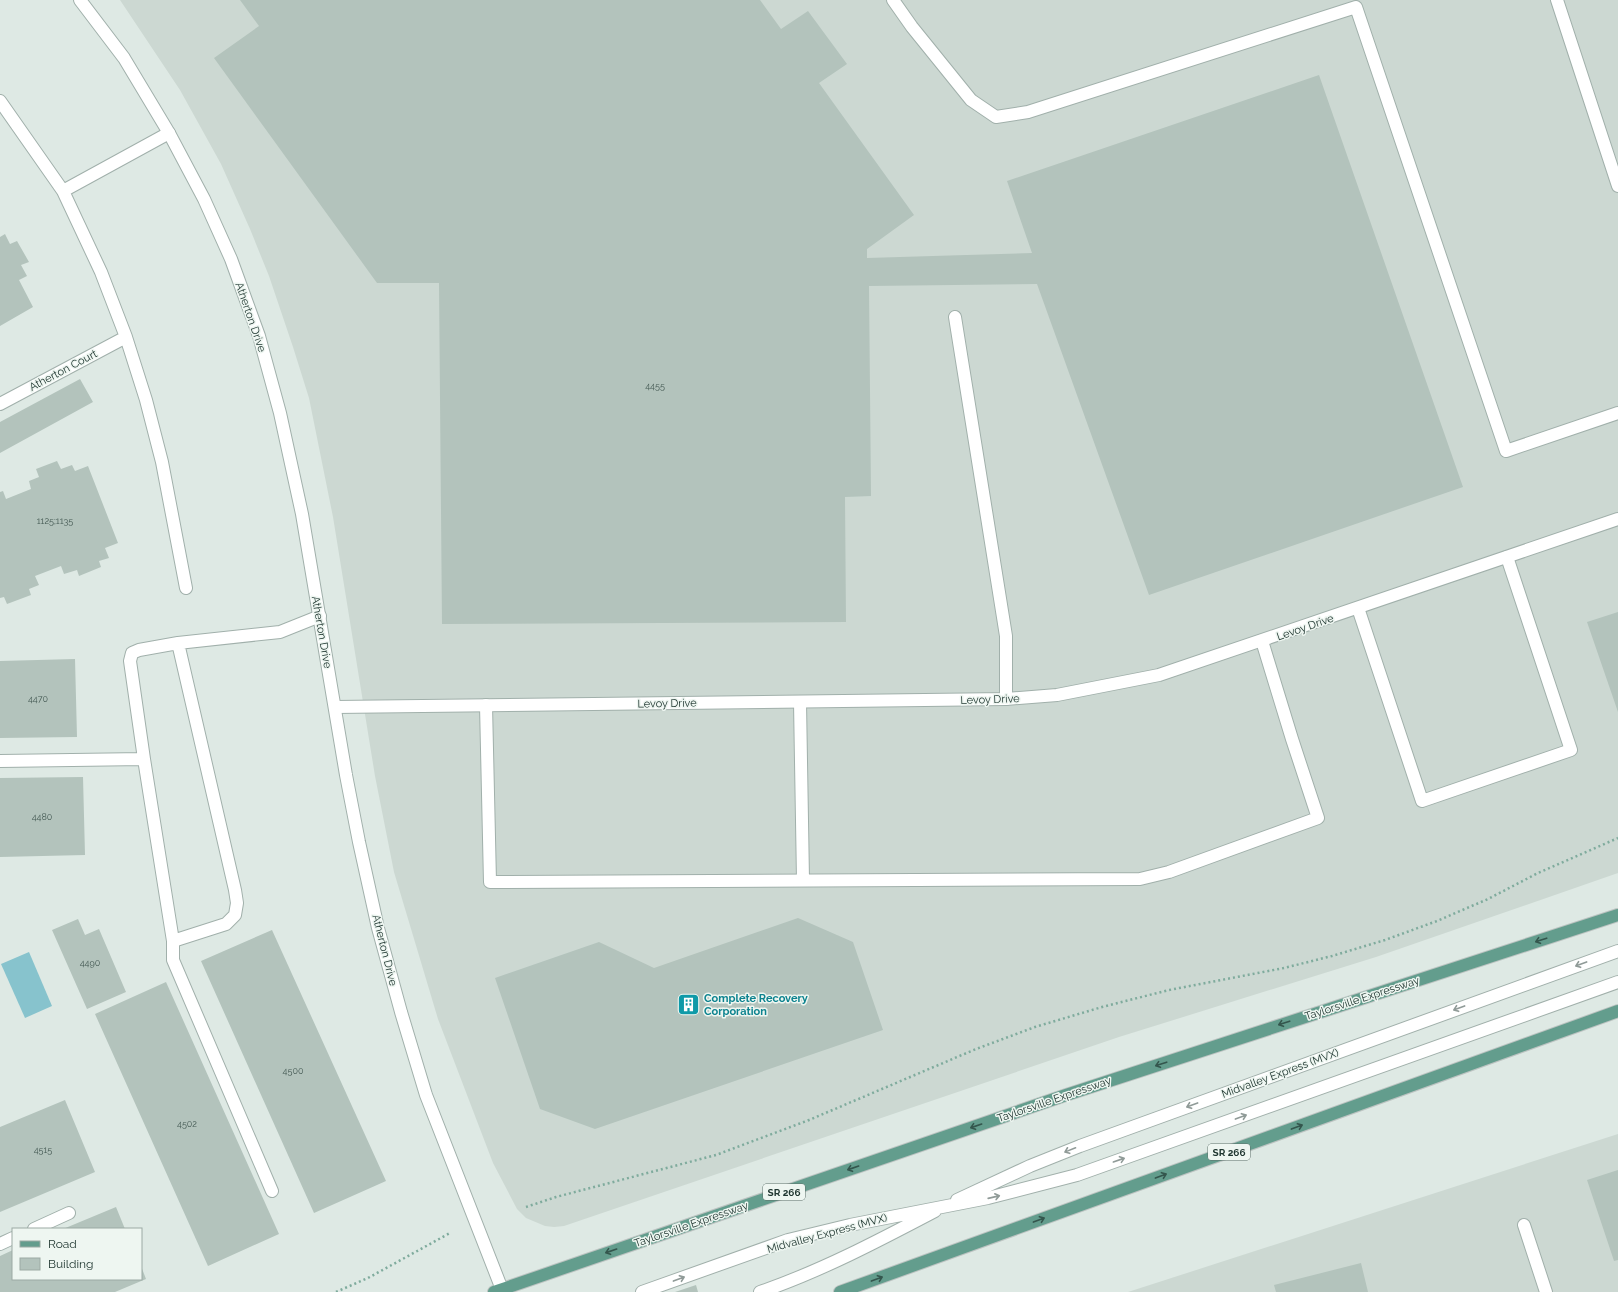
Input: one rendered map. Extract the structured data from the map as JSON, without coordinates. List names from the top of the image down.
{
  "streets": {
    "main road": ["Taylorsville Expressway", "SR 266"],
    "street": [
      "Atherton Drive",
      "Atherton Court",
      "Levoy Drive",
      "Midvalley Express (MVX)"
    ]
  },
  "crossings": [
    ["Atherton Drive", "Levoy Drive"],
    ["Atherton Drive", "Taylorsville Expressway"]
  ],
  "places": {
    "building": ["Complete Recovery Corporation"]
  },
  "house_numbers": [
    "4455",
    "1125;1135",
    "4470",
    "4480",
    "4490",
    "4500",
    "4502",
    "4515"
  ],
  "legend": ["Road", "Building"]
}
